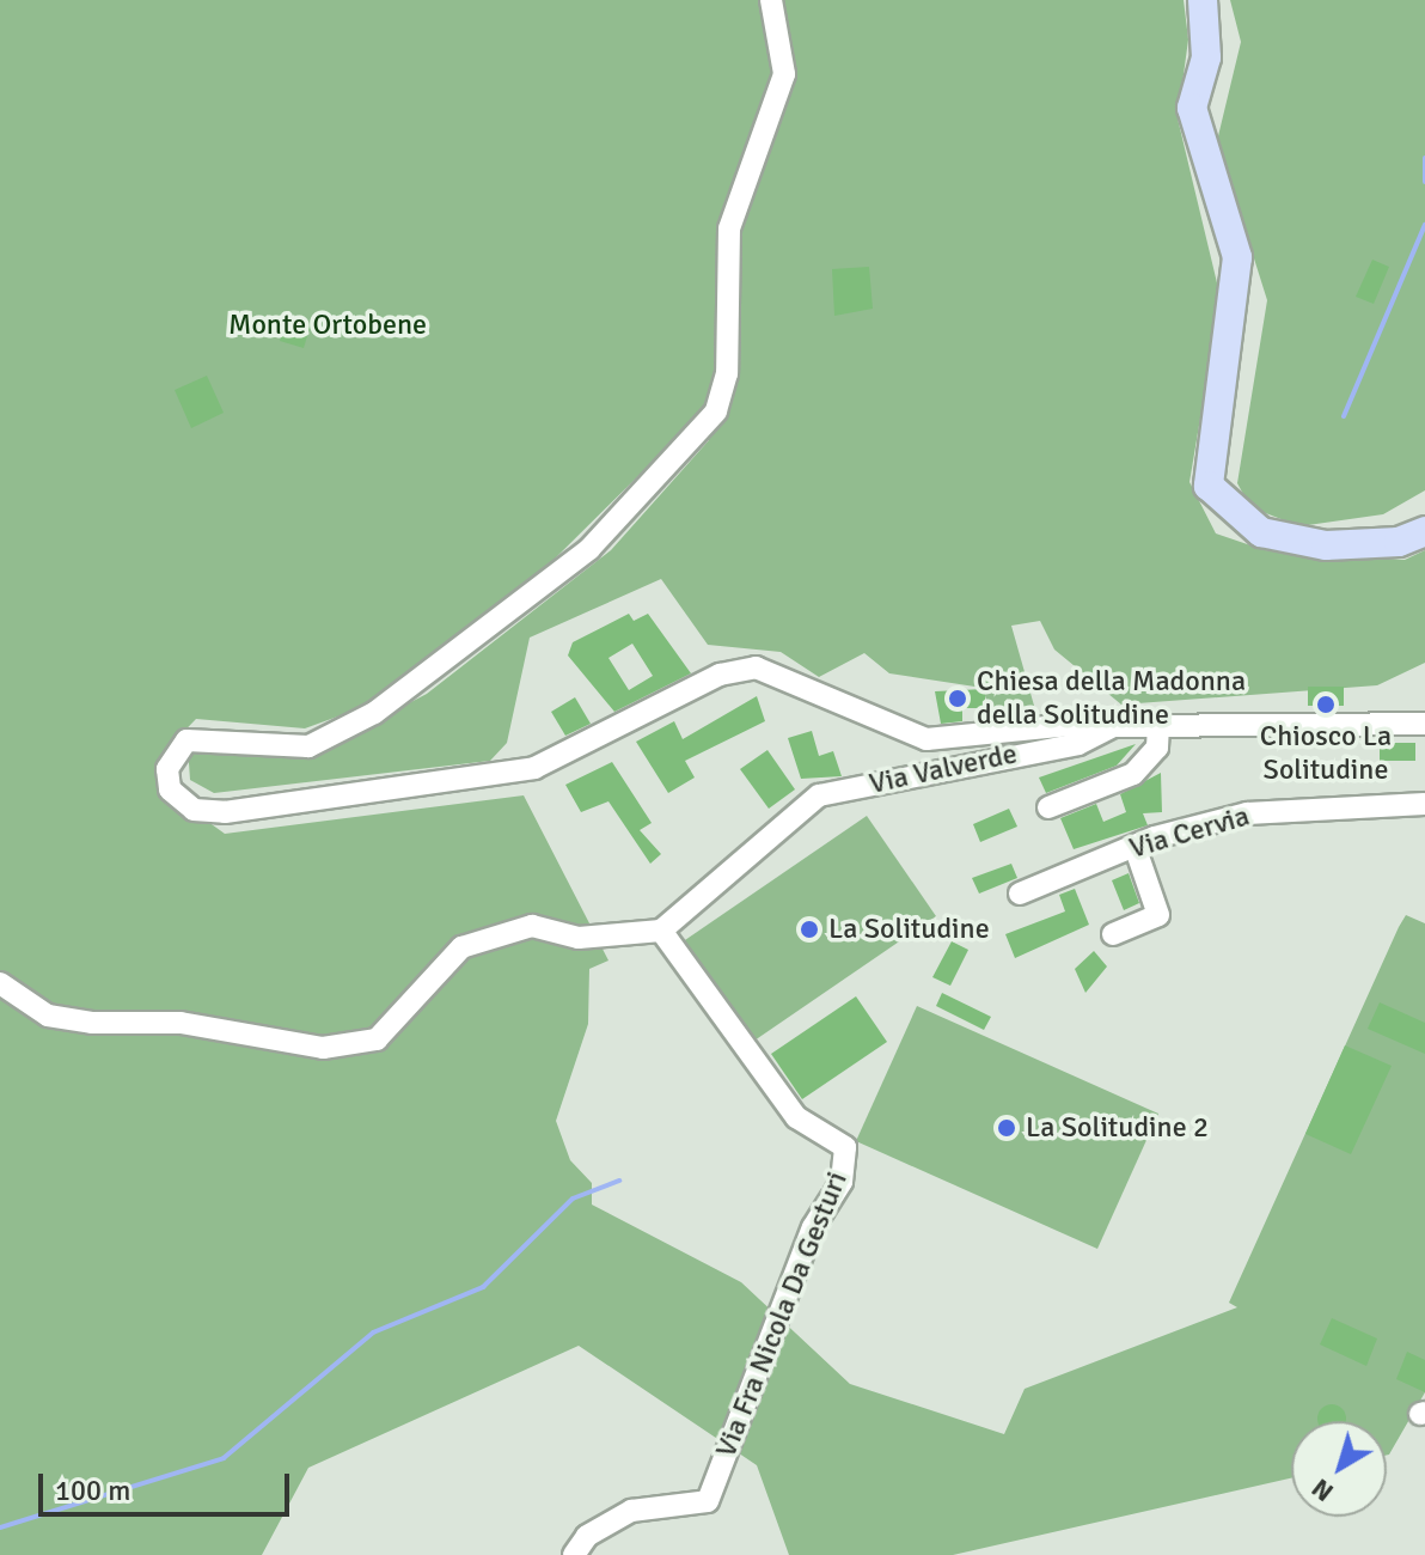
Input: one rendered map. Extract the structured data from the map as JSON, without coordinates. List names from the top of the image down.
{
  "streets": {
    "street": ["Via Valverde", "Via Cervia", "Via Fra Nicola Da Gesturi"]
  },
  "crossings": [
    ["Via Valverde", "Via Fra Nicola Da Gesturi"]
  ],
  "parks": ["Monte Ortobene"],
  "places": [
    "Chiesa della Madonna della Solitudine",
    "Chiosco La Solitudine",
    "La Solitudine",
    "La Solitudine 2"
  ],
  "scale_bar": "100 m",
  "north": "bottom left"
}
